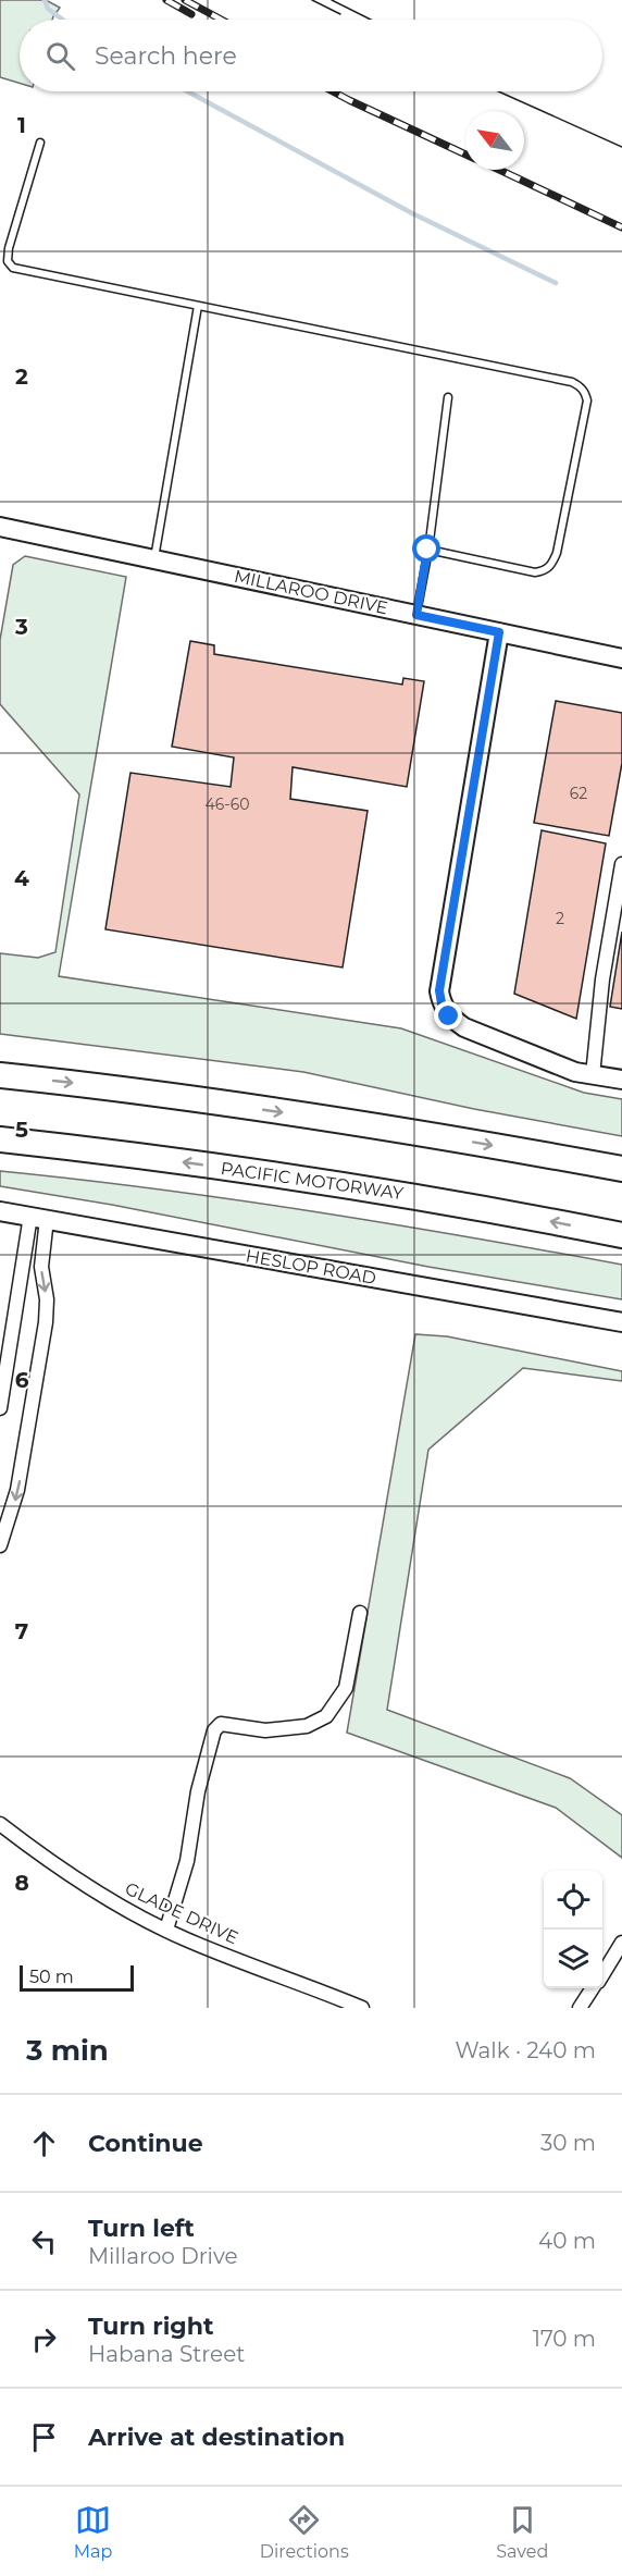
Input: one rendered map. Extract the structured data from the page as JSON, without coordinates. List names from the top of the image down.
{
  "streets": {
    "highway": ["PACIFIC MOTORWAY"],
    "street": ["MILLAROO DRIVE", "HESLOP ROAD", "GLADE DRIVE"]
  },
  "house_numbers": ["62", "46-60", "2"],
  "scale_bar": "50 m",
  "north": "top left",
  "page": {
    "search": "Search here",
    "scale": "50 m",
    "heading": ["3 min", "Walk · 240 m"],
    "list": [
      ["Continue", "30 m"],
      ["Turn left", "Millaroo Drive", "40 m"],
      ["Turn right", "Habana Street", "170 m"],
      "Arrive at destination"
    ],
    "nav": ["Map", "Directions", "Saved"]
  },
  "grid": {
    "rows": [
      "1",
      "2",
      "3",
      "4",
      "5",
      "6",
      "7",
      "8"
    ]
  }
}
